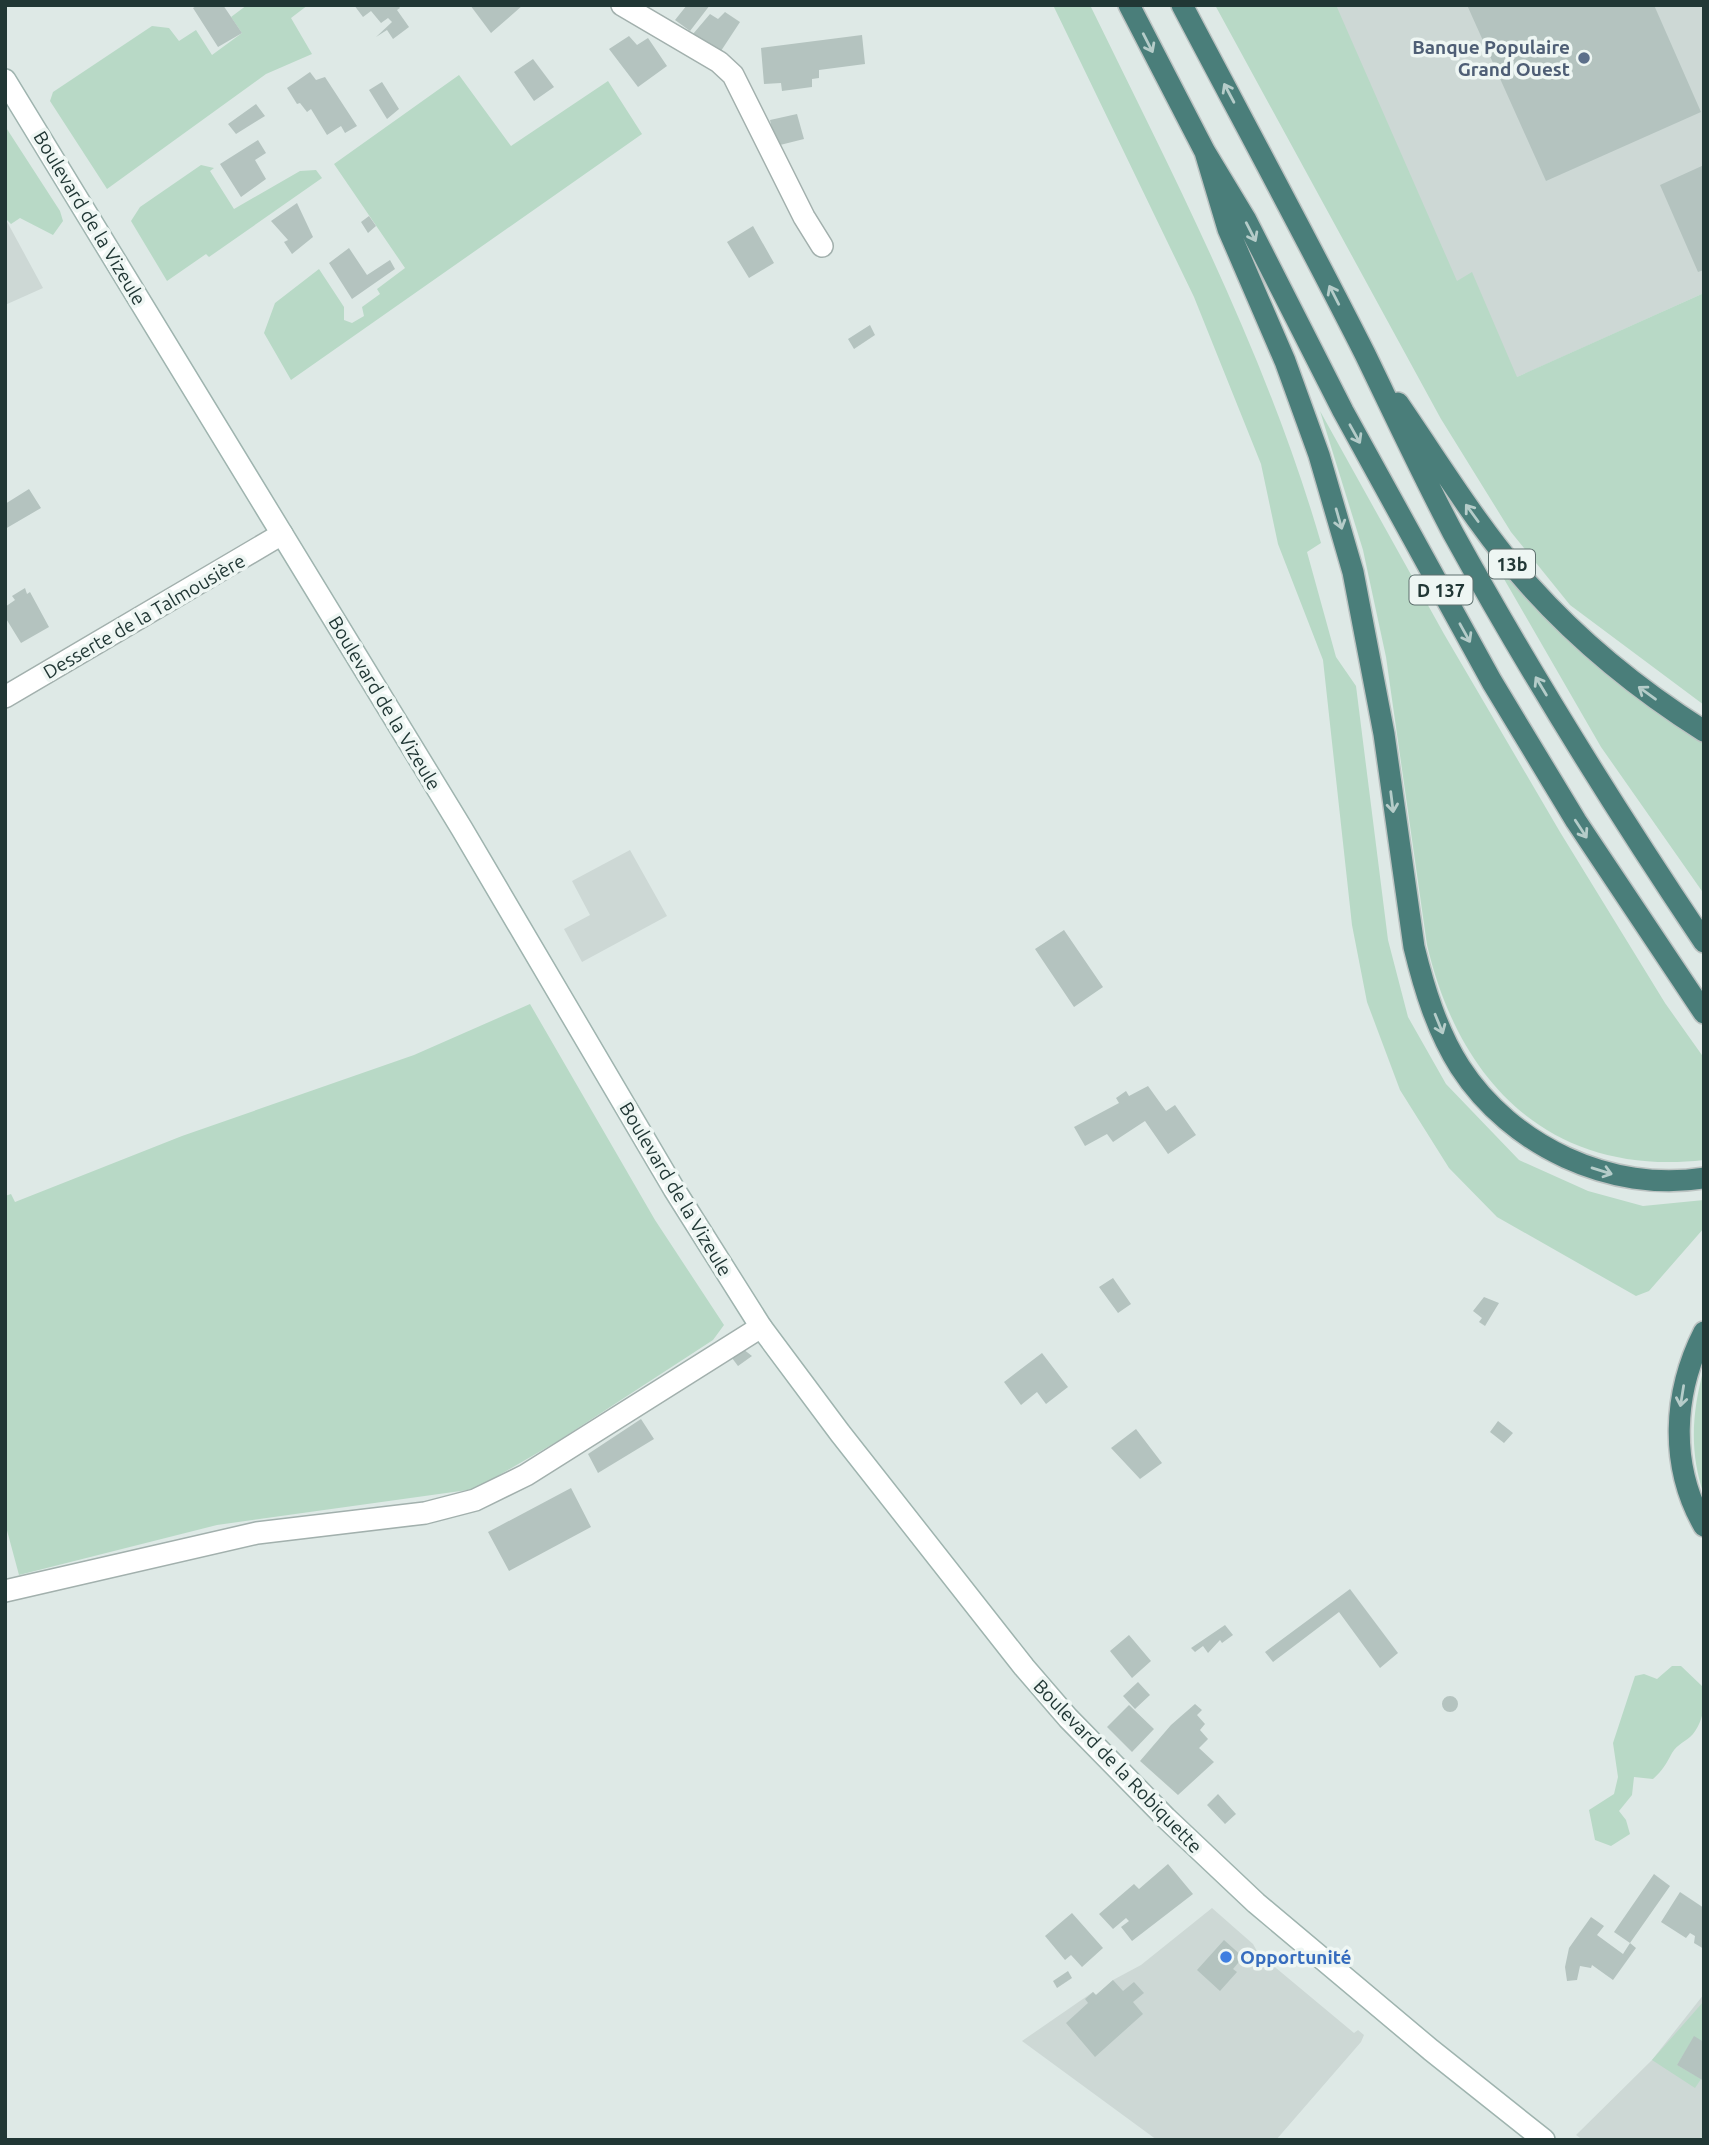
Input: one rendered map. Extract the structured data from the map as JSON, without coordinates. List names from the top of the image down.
{
  "streets": {
    "highway": ["13b", "D 137"],
    "main road": ["Boulevard de la Vizeule", "Desserte de la Talmousière", "Boulevard de la Robiquette"]
  },
  "crossings": [
    ["Boulevard de la Vizeule", "Desserte de la Talmousière"],
    ["Boulevard de la Vizeule", "Boulevard de la Robiquette"],
    ["13b", "D 137"]
  ],
  "places": ["Banque Populaire Grand Ouest", "Opportunité"]
}
